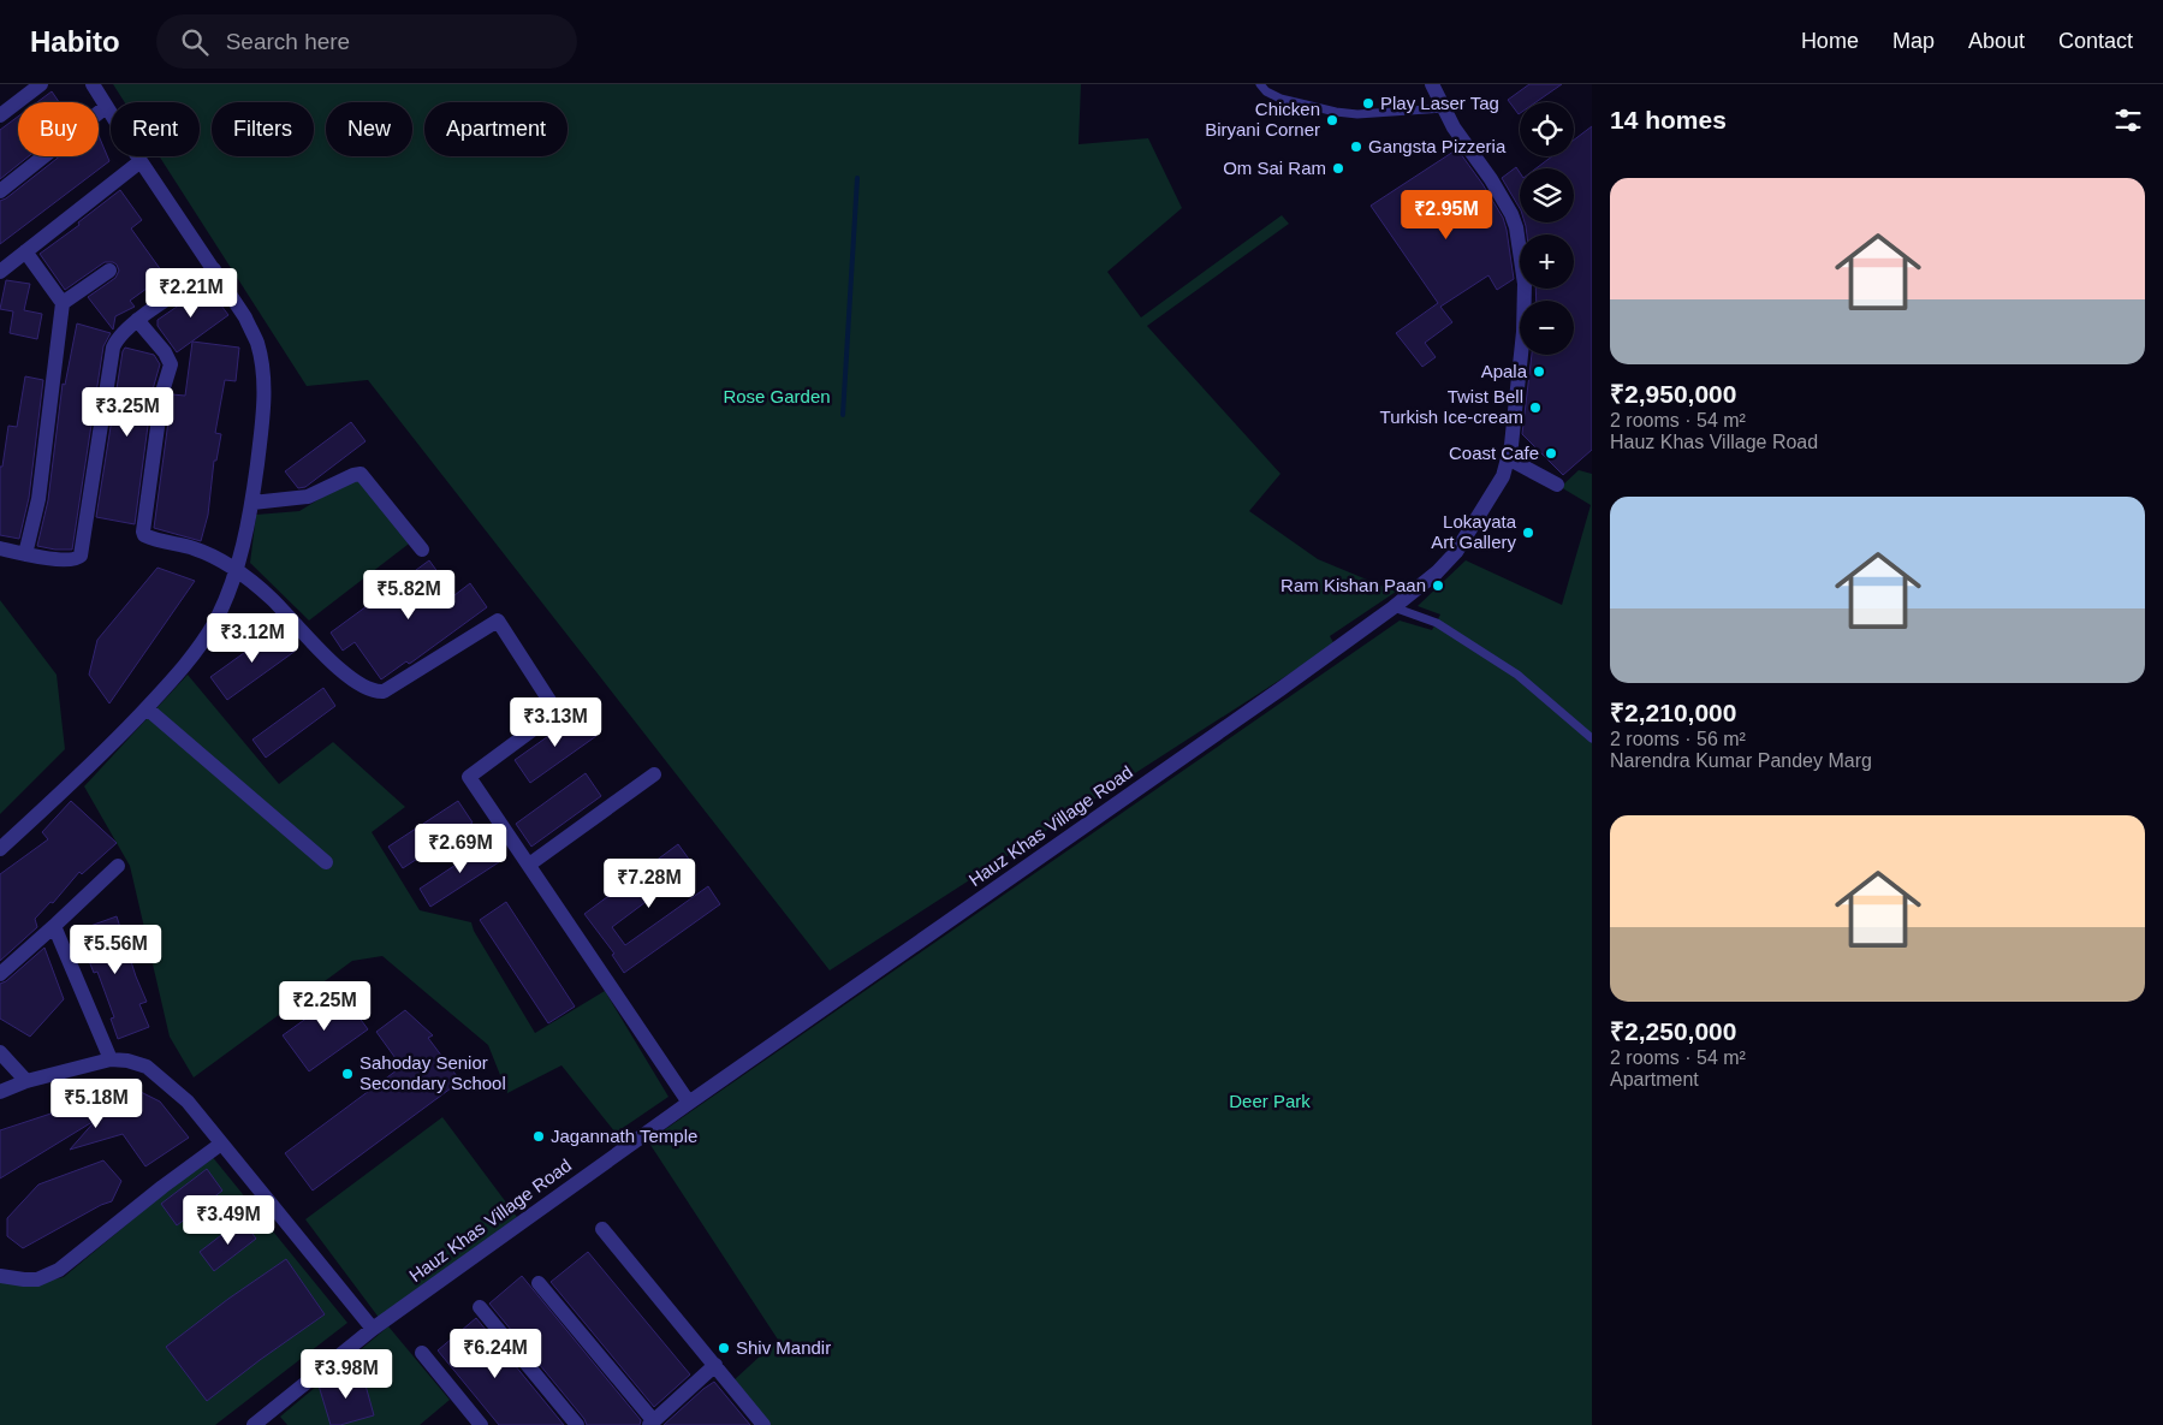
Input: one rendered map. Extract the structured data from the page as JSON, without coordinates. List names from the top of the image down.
{
  "streets": {
    "street": ["Hauz Khas Village Road"]
  },
  "parks": ["Rose Garden", "Deer Park"],
  "places": [
    "Play Laser Tag",
    "Chicken Biryani Corner",
    "Gangsta Pizzeria",
    "Om Sai Ram",
    "Apala",
    "Twist Bell Turkish Ice-cream",
    "Coast Cafe",
    "Lokayata Art Gallery",
    "Ram Kishan Paan",
    "Sahoday Senior Secondary School",
    "Jagannath Temple",
    "Shiv Mandir"
  ],
  "page": {
    "header": "Habito",
    "search": "Search here",
    "nav": [
      "Home",
      "Map",
      "About",
      "Contact"
    ],
    "heading": "14 homes",
    "map_buttons": ["+", "−"],
    "chip": [
      "Buy",
      "Rent",
      "Filters",
      "New",
      "Apartment"
    ],
    "list": [
      {
        "name": "₹2,950,000",
        "note": "2 rooms · 54 m² · Hauz Khas Village Road"
      },
      {
        "name": "₹2,210,000",
        "note": "2 rooms · 56 m² · Narendra Kumar Pandey Marg"
      },
      {
        "name": "₹2,250,000",
        "note": "2 rooms · 54 m² · Apartment"
      }
    ],
    "price": [
      "₹2.95M",
      "₹2.21M",
      "₹3.25M",
      "₹5.82M",
      "₹3.12M",
      "₹3.13M",
      "₹2.69M",
      "₹7.28M",
      "₹5.56M",
      "₹2.25M",
      "₹5.18M",
      "₹3.49M",
      "₹6.24M",
      "₹3.98M"
    ]
  }
}
